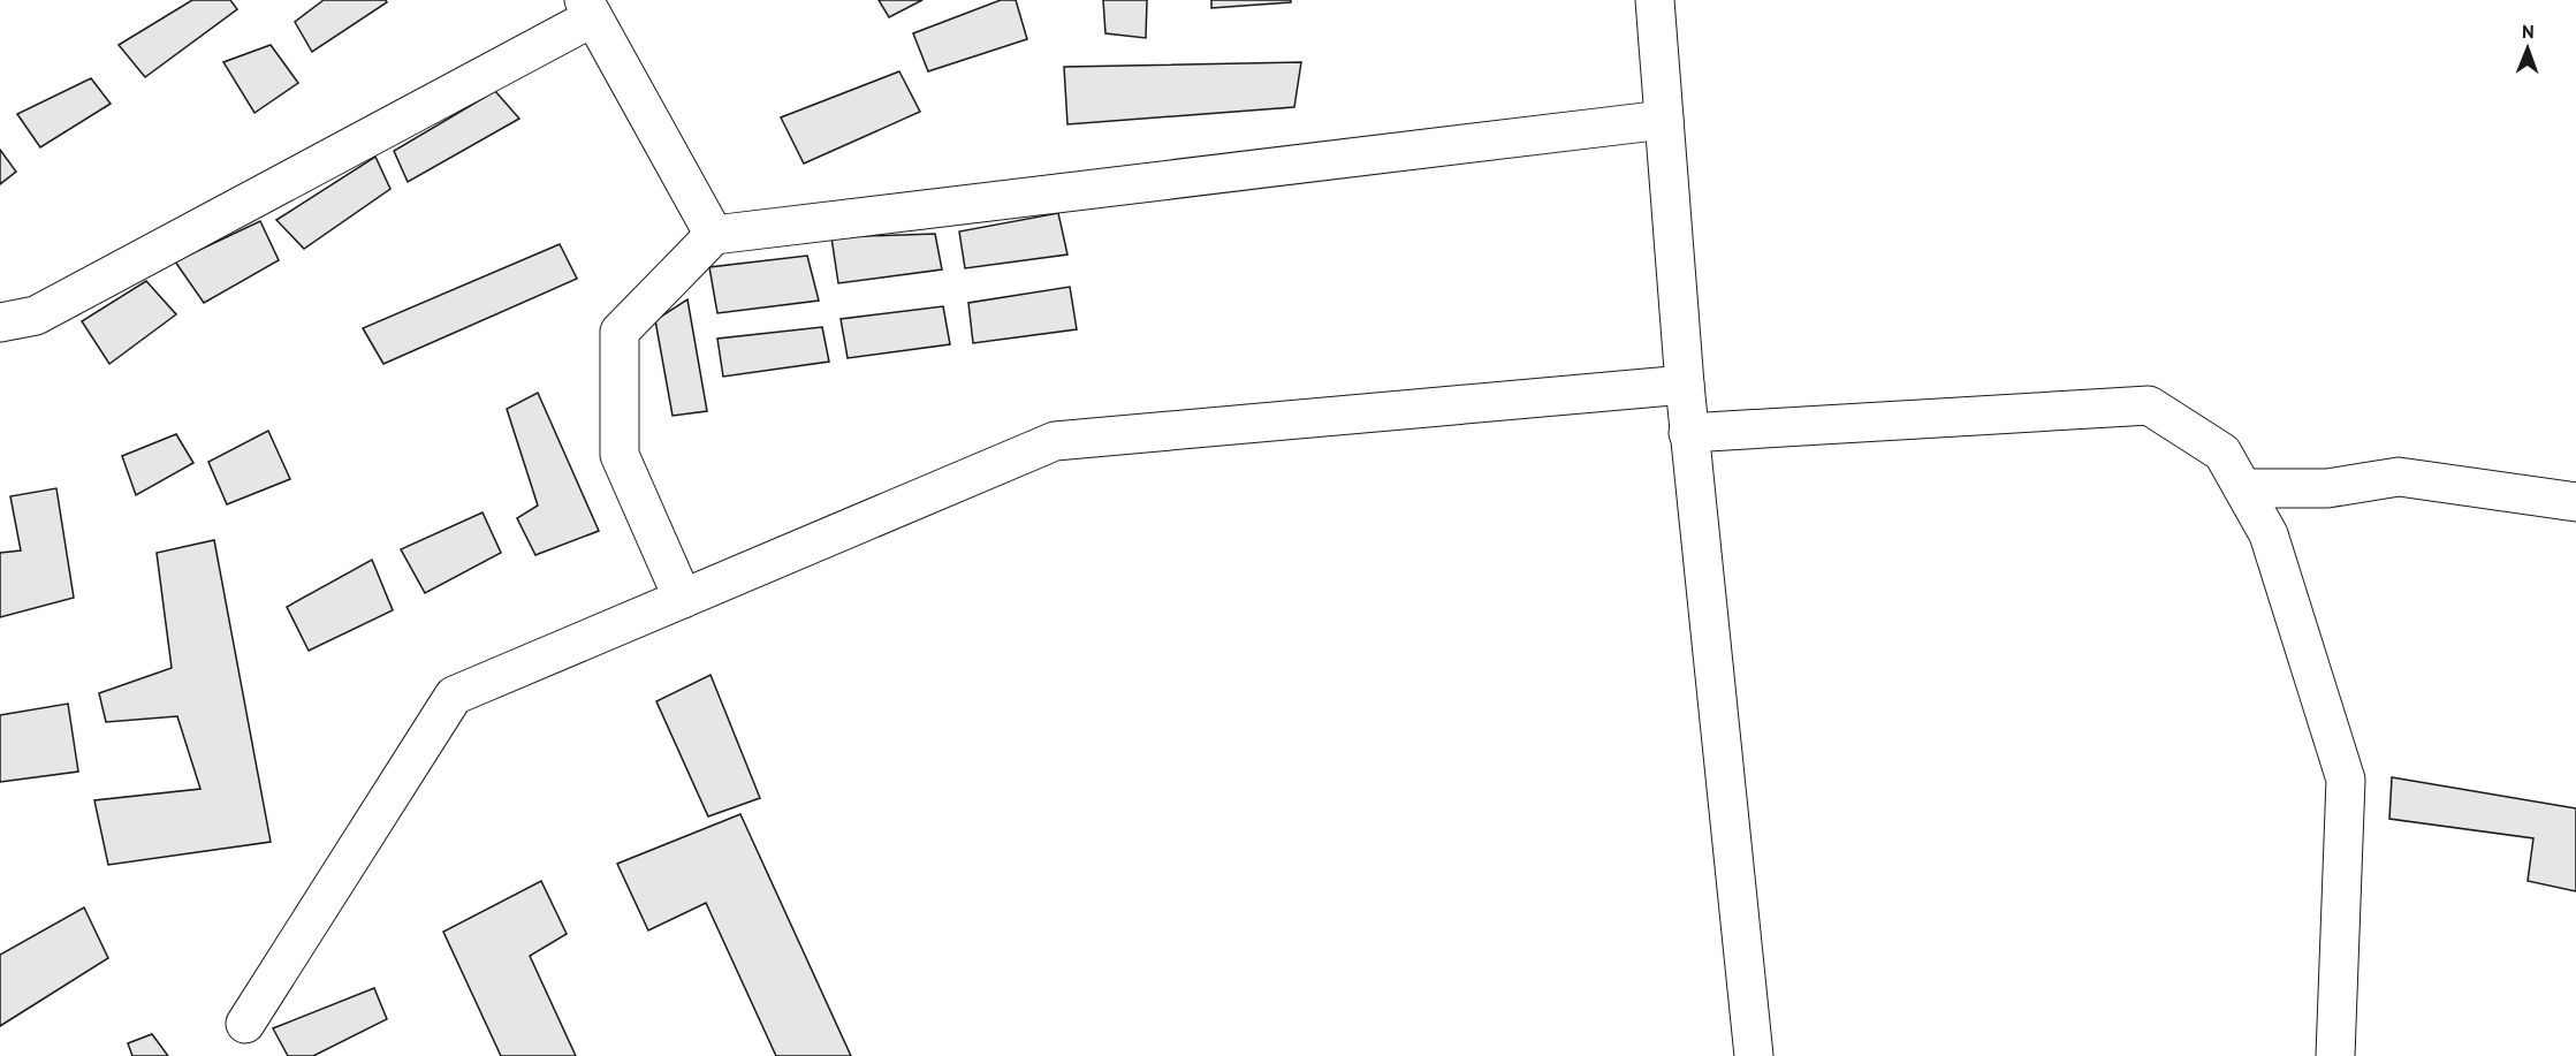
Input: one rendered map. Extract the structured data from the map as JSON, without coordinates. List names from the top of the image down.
{
  "north": "top"
}
